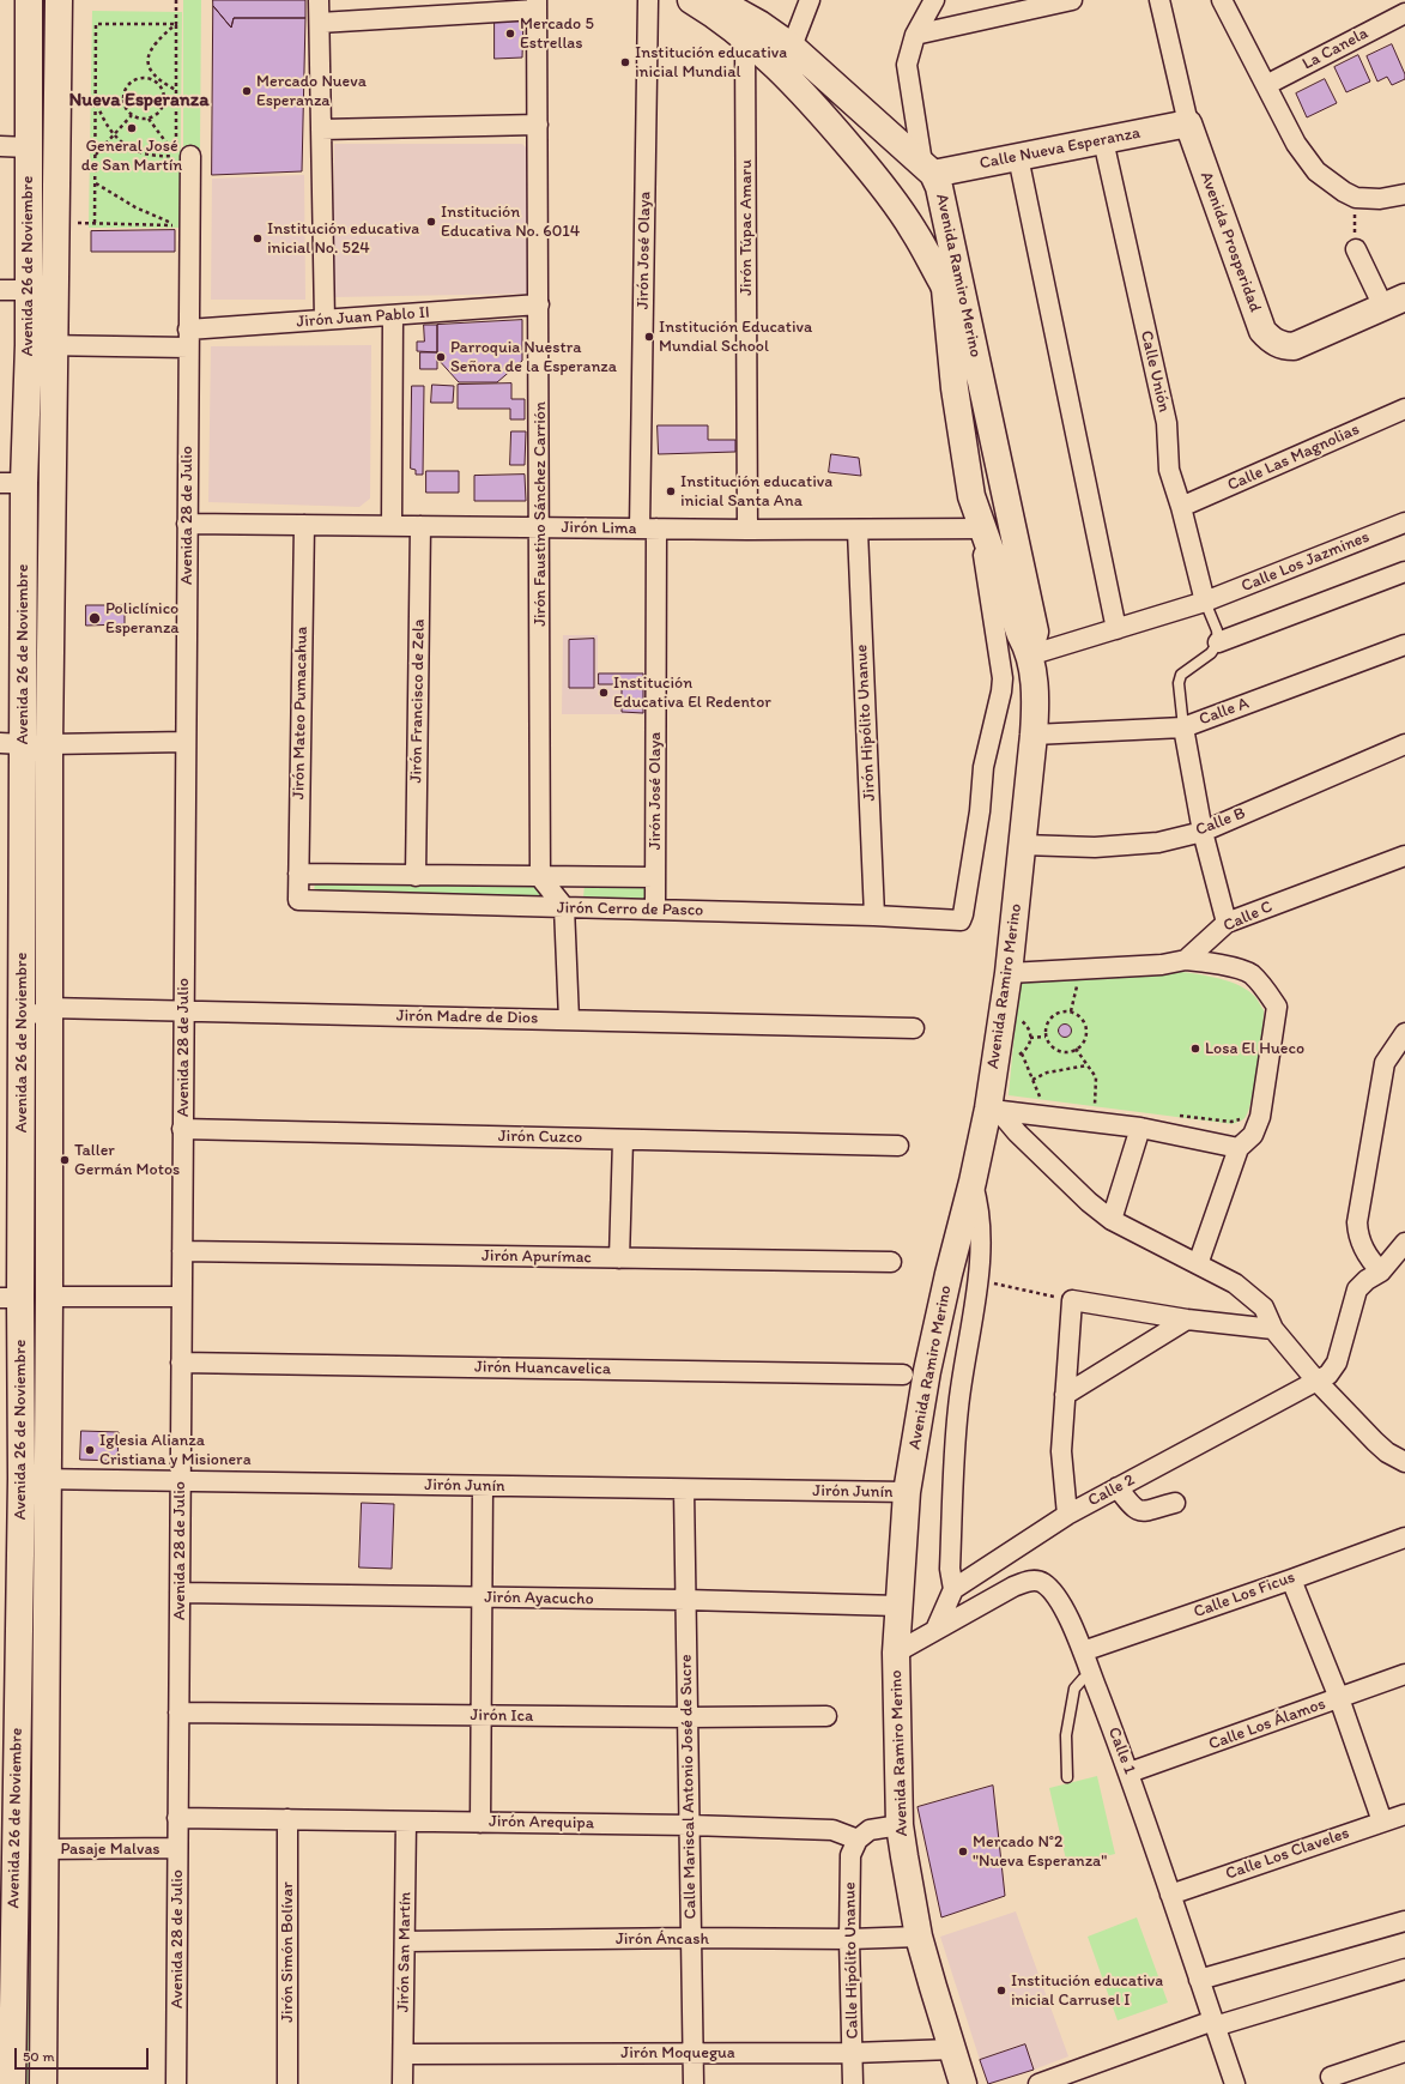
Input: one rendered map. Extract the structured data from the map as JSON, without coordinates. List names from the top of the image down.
{
  "streets": {
    "main road": [
      "Calle Nueva Esperanza",
      "Avenida Prosperidad",
      "Avenida 26 de Noviembre",
      "Avenida Ramiro Merino"
    ],
    "street": [
      "La Canela",
      "Jirón Túpac Amaru",
      "Jirón José Olaya",
      "Jirón Juan Pablo II",
      "Calle Unión",
      "Calle Las Magnolias",
      "Jirón Faustino Sánchez Carrión",
      "Avenida 28 de Julio",
      "Jirón Lima",
      "Calle Los Jazmines",
      "Jirón Francisco de Zela",
      "Calle A",
      "Jirón Mateo Pumacahua",
      "Jirón Hipólito Unanue",
      "Calle B",
      "Jirón Cerro de Pasco",
      "Calle C",
      "Jirón Madre de Dios",
      "Jirón Cuzco",
      "Jirón Apurímac",
      "Jirón Huancavelica",
      "Jirón Junín",
      "Calle 2",
      "Calle Los Ficus",
      "Jirón Ayacucho",
      "Jirón Ica",
      "Calle Los Álamos",
      "Calle 1",
      "Calle Mariscal Antonio José de Sucre",
      "Jirón Arequipa",
      "Pasaje Malvas",
      "Calle Los Claveles",
      "Jirón Áncash",
      "Jirón Simón Bolívar",
      "Jirón San Martín",
      "Calle Hipólito Unanue",
      "Jirón Moquegua"
    ]
  },
  "crossings": [
    ["Calle Nueva Esperanza", "Avenida Prosperidad"],
    ["Calle Nueva Esperanza", "Avenida Ramiro Merino"],
    ["Calle Nueva Esperanza", "Calle Unión"],
    ["Jirón Túpac Amaru", "Avenida Ramiro Merino"],
    ["Jirón Túpac Amaru", "Jirón Lima"],
    ["Jirón José Olaya", "Jirón Lima"],
    ["Jirón José Olaya", "Jirón Cerro de Pasco"],
    ["Avenida 26 de Noviembre", "Jirón Juan Pablo II"],
    ["Avenida 26 de Noviembre", "Jirón Madre de Dios"],
    ["Avenida 26 de Noviembre", "Jirón Junín"],
    ["Avenida 26 de Noviembre", "Pasaje Malvas"],
    ["Avenida Ramiro Merino", "Jirón Lima"],
    ["Avenida Ramiro Merino", "Calle Los Jazmines"],
    ["Avenida Ramiro Merino", "Calle A"],
    ["Avenida Ramiro Merino", "Calle B"],
    ["Avenida Ramiro Merino", "Jirón Cerro de Pasco"],
    ["Avenida Ramiro Merino", "Jirón Junín"],
    ["Avenida Ramiro Merino", "Jirón Ayacucho"],
    ["Avenida Ramiro Merino", "Calle 1"],
    ["Avenida Ramiro Merino", "Jirón Áncash"],
    ["Avenida Ramiro Merino", "Jirón Moquegua"],
    ["Jirón Juan Pablo II", "Jirón Faustino Sánchez Carrión"],
    ["Jirón Juan Pablo II", "Avenida 28 de Julio"],
    ["Calle Unión", "Calle Las Magnolias"],
    ["Calle Unión", "Calle Los Jazmines"],
    ["Jirón Faustino Sánchez Carrión", "Jirón Lima"],
    ["Jirón Faustino Sánchez Carrión", "Jirón Cerro de Pasco"],
    ["Avenida 28 de Julio", "Jirón Lima"],
    ["Avenida 28 de Julio", "Jirón Madre de Dios"],
    ["Avenida 28 de Julio", "Jirón Cuzco"],
    ["Avenida 28 de Julio", "Jirón Apurímac"],
    ["Avenida 28 de Julio", "Jirón Huancavelica"],
    ["Avenida 28 de Julio", "Jirón Junín"],
    ["Avenida 28 de Julio", "Jirón Ayacucho"],
    ["Avenida 28 de Julio", "Jirón Ica"],
    ["Avenida 28 de Julio", "Jirón Arequipa"],
    ["Avenida 28 de Julio", "Pasaje Malvas"],
    ["Jirón Lima", "Jirón Francisco de Zela"],
    ["Jirón Lima", "Jirón Mateo Pumacahua"],
    ["Jirón Lima", "Jirón Hipólito Unanue"],
    ["Jirón Lima", "Jirón Cerro de Pasco"],
    ["Jirón Francisco de Zela", "Jirón Cerro de Pasco"],
    ["Jirón Mateo Pumacahua", "Jirón Cerro de Pasco"],
    ["Jirón Hipólito Unanue", "Jirón Cerro de Pasco"],
    ["Jirón Junín", "Calle Mariscal Antonio José de Sucre"],
    ["Calle Los Ficus", "Calle 1"],
    ["Jirón Ayacucho", "Calle Mariscal Antonio José de Sucre"],
    ["Jirón Ica", "Calle Mariscal Antonio José de Sucre"],
    ["Calle Los Álamos", "Calle 1"],
    ["Calle 1", "Calle Los Claveles"],
    ["Calle Mariscal Antonio José de Sucre", "Jirón Arequipa"],
    ["Calle Mariscal Antonio José de Sucre", "Jirón Áncash"],
    ["Calle Mariscal Antonio José de Sucre", "Jirón Moquegua"],
    ["Jirón Arequipa", "Jirón Simón Bolívar"],
    ["Jirón Arequipa", "Jirón San Martín"],
    ["Jirón Arequipa", "Calle Hipólito Unanue"],
    ["Jirón Áncash", "Jirón San Martín"],
    ["Jirón Áncash", "Calle Hipólito Unanue"],
    ["Jirón San Martín", "Jirón Moquegua"],
    ["Calle Hipólito Unanue", "Jirón Moquegua"]
  ],
  "districts": ["Nueva Esperanza"],
  "places": [
    "Mercado 5 Estrellas",
    "Institución educativa inicial Mundial",
    "Mercado Nueva Esperanza",
    "General José de San Martín",
    "Institución Educativa No. 6014",
    "Institución educativa inicial No. 524",
    "Institución Educativa Mundial School",
    "Parroquia Nuestra Señora de la Esperanza",
    "Institución educativa inicial Santa Ana",
    "Policlínico Esperanza",
    "Institución Educativa El Redentor",
    "Losa El Hueco",
    "Taller Germán Motos",
    "Iglesia Alianza Cristiana y Misionera",
    "Mercado N°2 \"Nueva Esperanza\"",
    "Institución educativa inicial Carrusel I"
  ],
  "scale_bar": "50 m"
}
